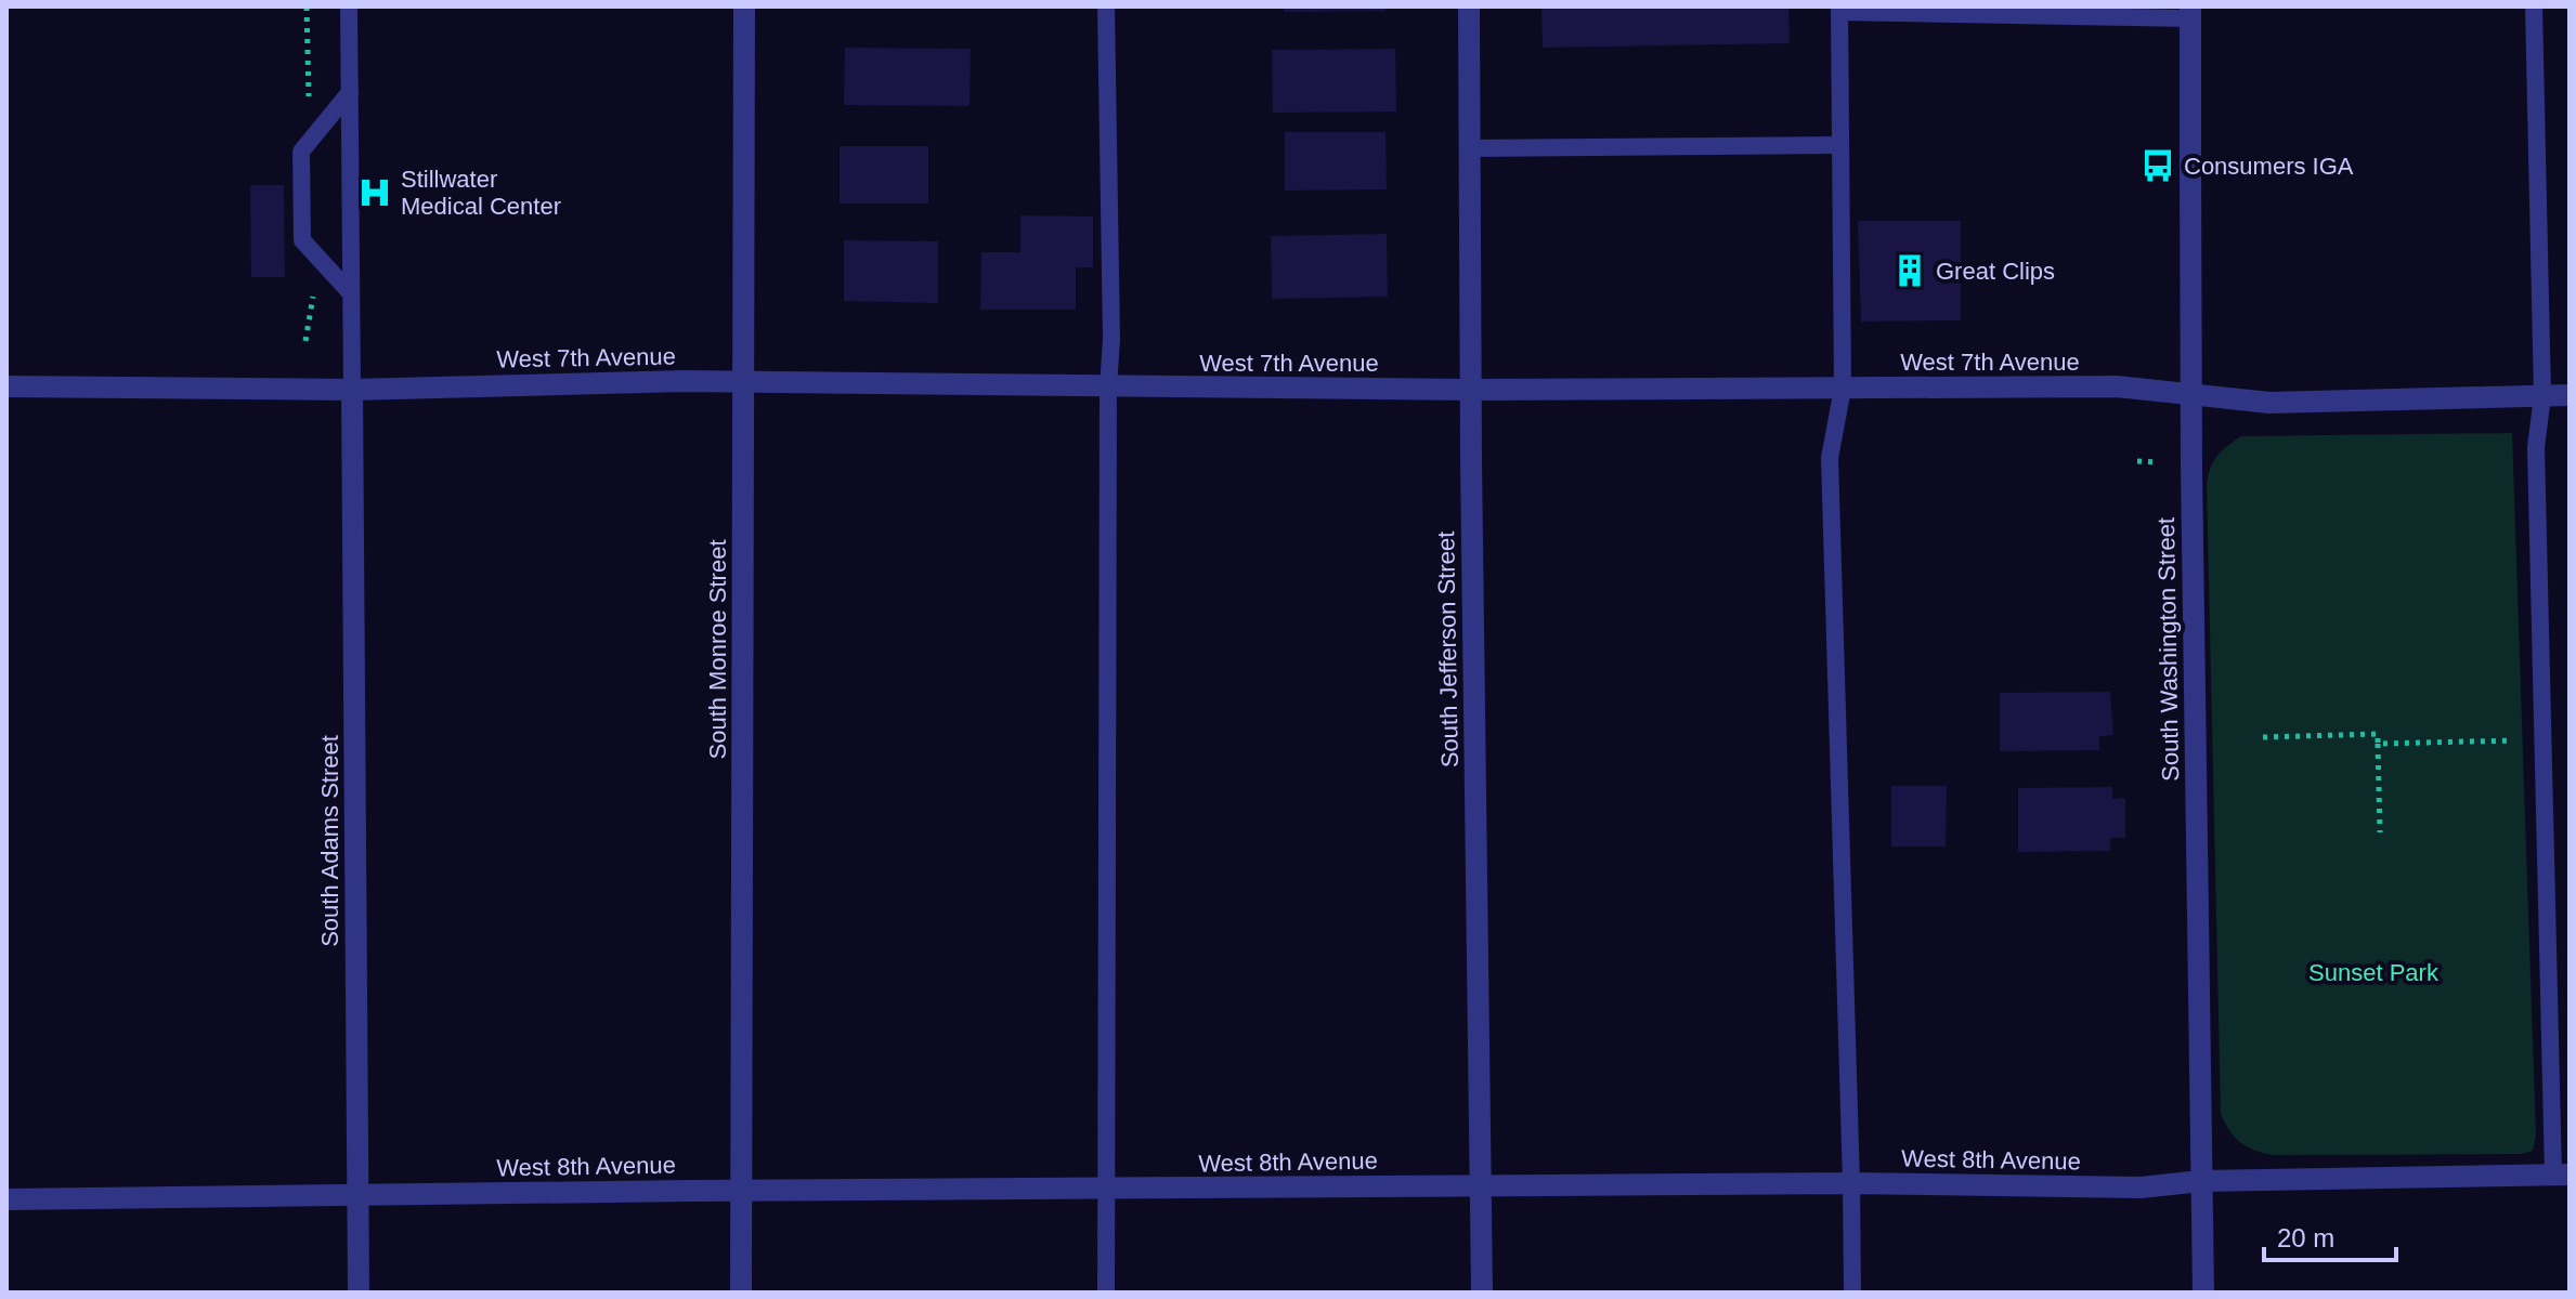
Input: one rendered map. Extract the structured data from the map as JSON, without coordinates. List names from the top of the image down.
{
  "streets": {
    "street": [
      "West 7th Avenue",
      "South Monroe Street",
      "South Jefferson Street",
      "South Washington Street",
      "South Adams Street",
      "West 8th Avenue"
    ]
  },
  "crossings": [
    ["West 7th Avenue", "South Monroe Street"],
    ["West 7th Avenue", "South Jefferson Street"],
    ["West 7th Avenue", "South Washington Street"],
    ["West 7th Avenue", "South Adams Street"],
    ["South Monroe Street", "West 8th Avenue"],
    ["South Jefferson Street", "West 8th Avenue"],
    ["South Washington Street", "West 8th Avenue"],
    ["South Adams Street", "West 8th Avenue"]
  ],
  "parks": ["Sunset Park"],
  "places": {
    "bus stop": ["Consumers IGA"],
    "hospital": ["Stillwater Medical Center"],
    "building": ["Great Clips"]
  },
  "scale_bar": "20 m"
}
